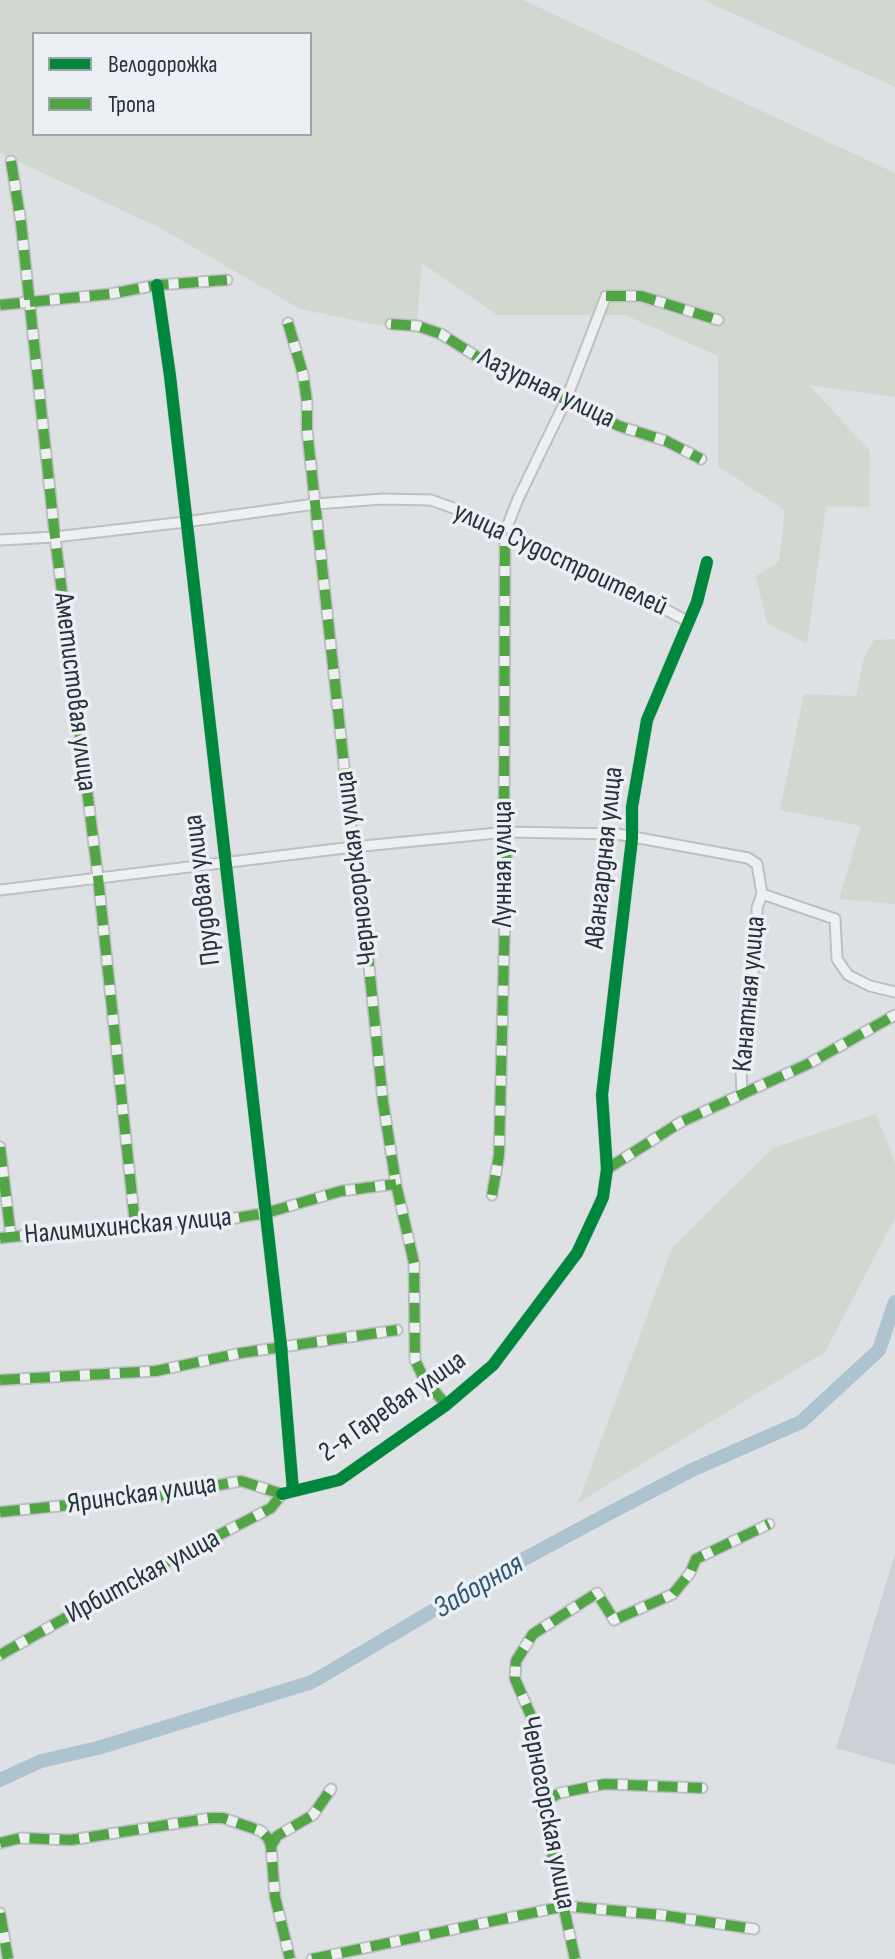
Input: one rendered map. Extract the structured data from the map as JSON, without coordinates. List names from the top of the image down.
{
  "streets": {
    "street": [
      "Лазурная улица",
      "улица Судостроителей",
      "Аметистовая улица",
      "Авангардная улица",
      "Лунная улица",
      "Черногорская улица",
      "Прудовая улица",
      "Канатная улица",
      "Налимихинская улица",
      "2-я Гаревая улица",
      "Яринская улица",
      "Ирбитская улица"
    ]
  },
  "crossings": [
    ["улица Судостроителей", "Аметистовая улица"],
    ["улица Судостроителей", "Авангардная улица"],
    ["улица Судостроителей", "Лунная улица"],
    ["улица Судостроителей", "Черногорская улица"],
    ["улица Судостроителей", "Прудовая улица"],
    ["Аметистовая улица", "Налимихинская улица"],
    ["Авангардная улица", "2-я Гаревая улица"],
    ["Черногорская улица", "Налимихинская улица"],
    ["Черногорская улица", "2-я Гаревая улица"],
    ["Прудовая улица", "Налимихинская улица"],
    ["Прудовая улица", "2-я Гаревая улица"],
    ["2-я Гаревая улица", "Яринская улица"],
    ["2-я Гаревая улица", "Ирбитская улица"],
    ["Яринская улица", "Ирбитская улица"]
  ],
  "water": ["Заборная"],
  "legend": ["Велодорожка", "Тропа"]
}
